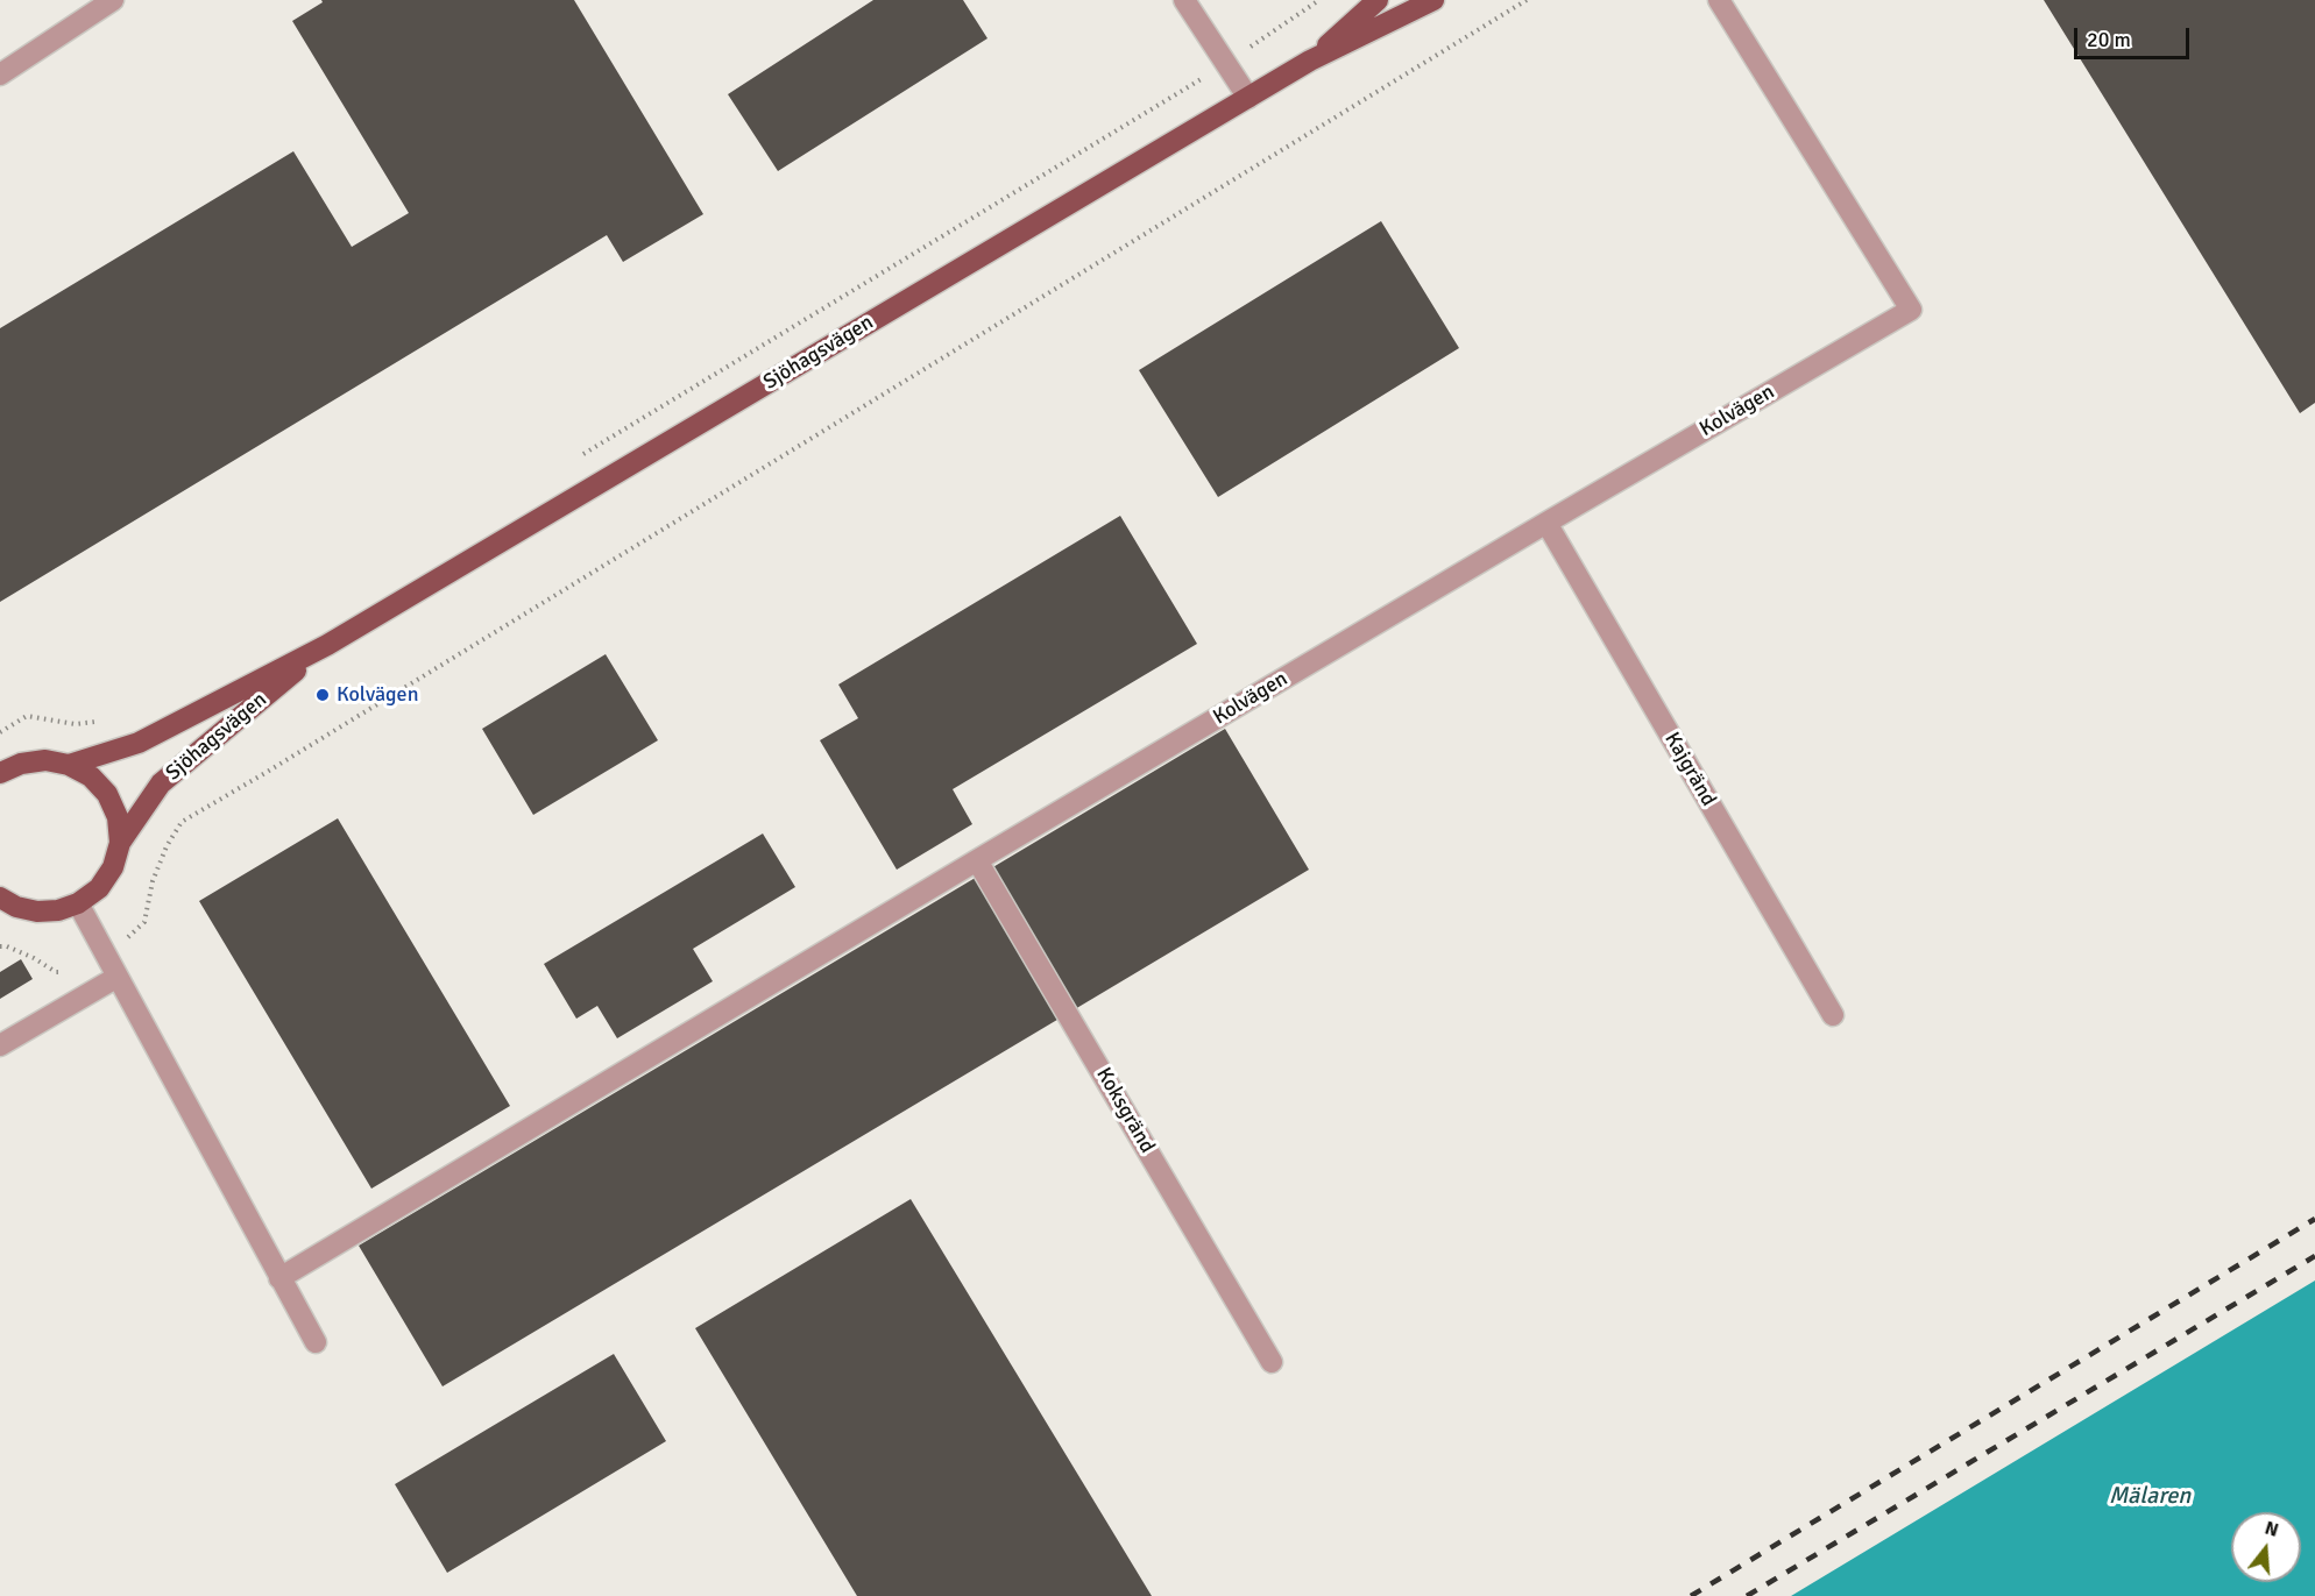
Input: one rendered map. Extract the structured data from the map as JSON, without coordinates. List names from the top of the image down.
{
  "streets": {
    "main road": ["Sjöhagsvägen"],
    "street": ["Kolvägen", "Kajgränd", "Koksgränd"]
  },
  "crossings": [
    ["Kolvägen", "Kajgränd"],
    ["Kolvägen", "Koksgränd"]
  ],
  "water": ["Mälaren"],
  "places": ["Kolvägen"],
  "scale_bar": "20 m",
  "north": "top"
}
